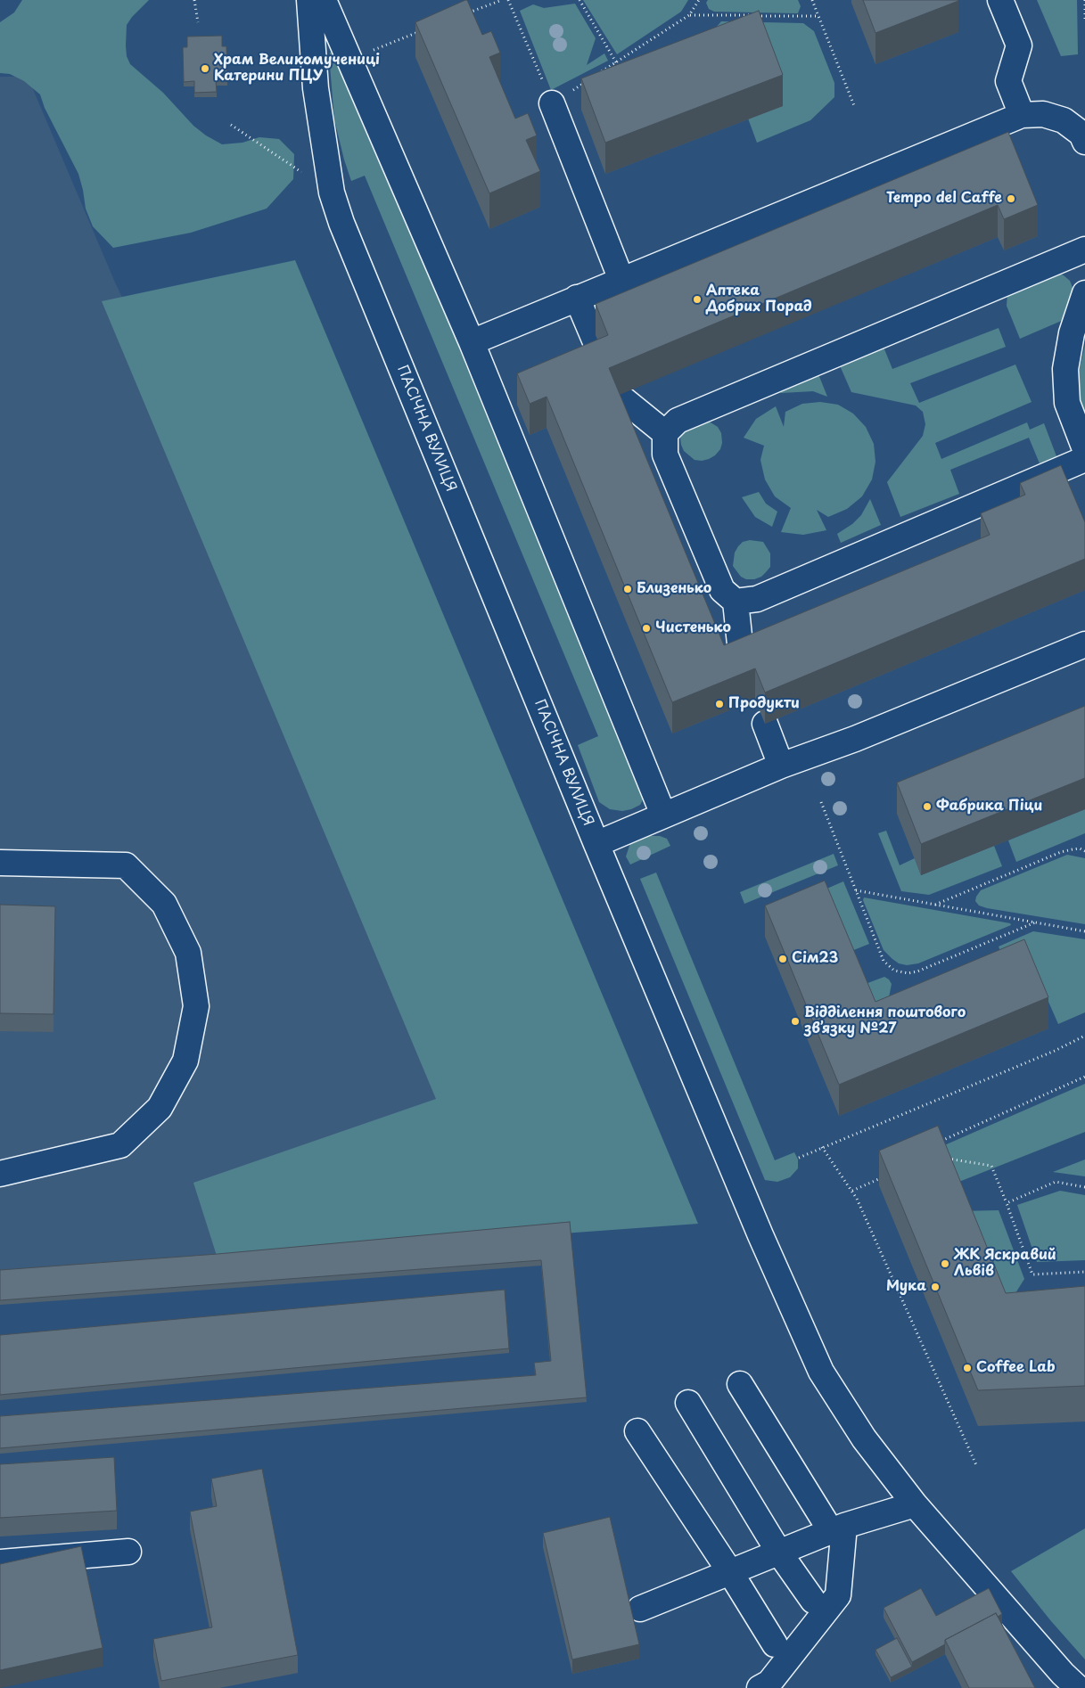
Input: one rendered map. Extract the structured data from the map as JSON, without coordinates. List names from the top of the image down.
{
  "streets": {
    "street": ["ПАСІЧНА ВУЛИЦЯ"]
  },
  "places": [
    "Храм Великомучениці Катерини ПЦУ",
    "Tempo del Caffe",
    "Аптека Добрих Порад",
    "Близенько",
    "Чистенько",
    "Продукти",
    "Фабрика Піци",
    "Сім23",
    "Відділення поштового зв’язку №27",
    "ЖК Яскравий Львів",
    "Мука",
    "Coffee Lab"
  ]
}
